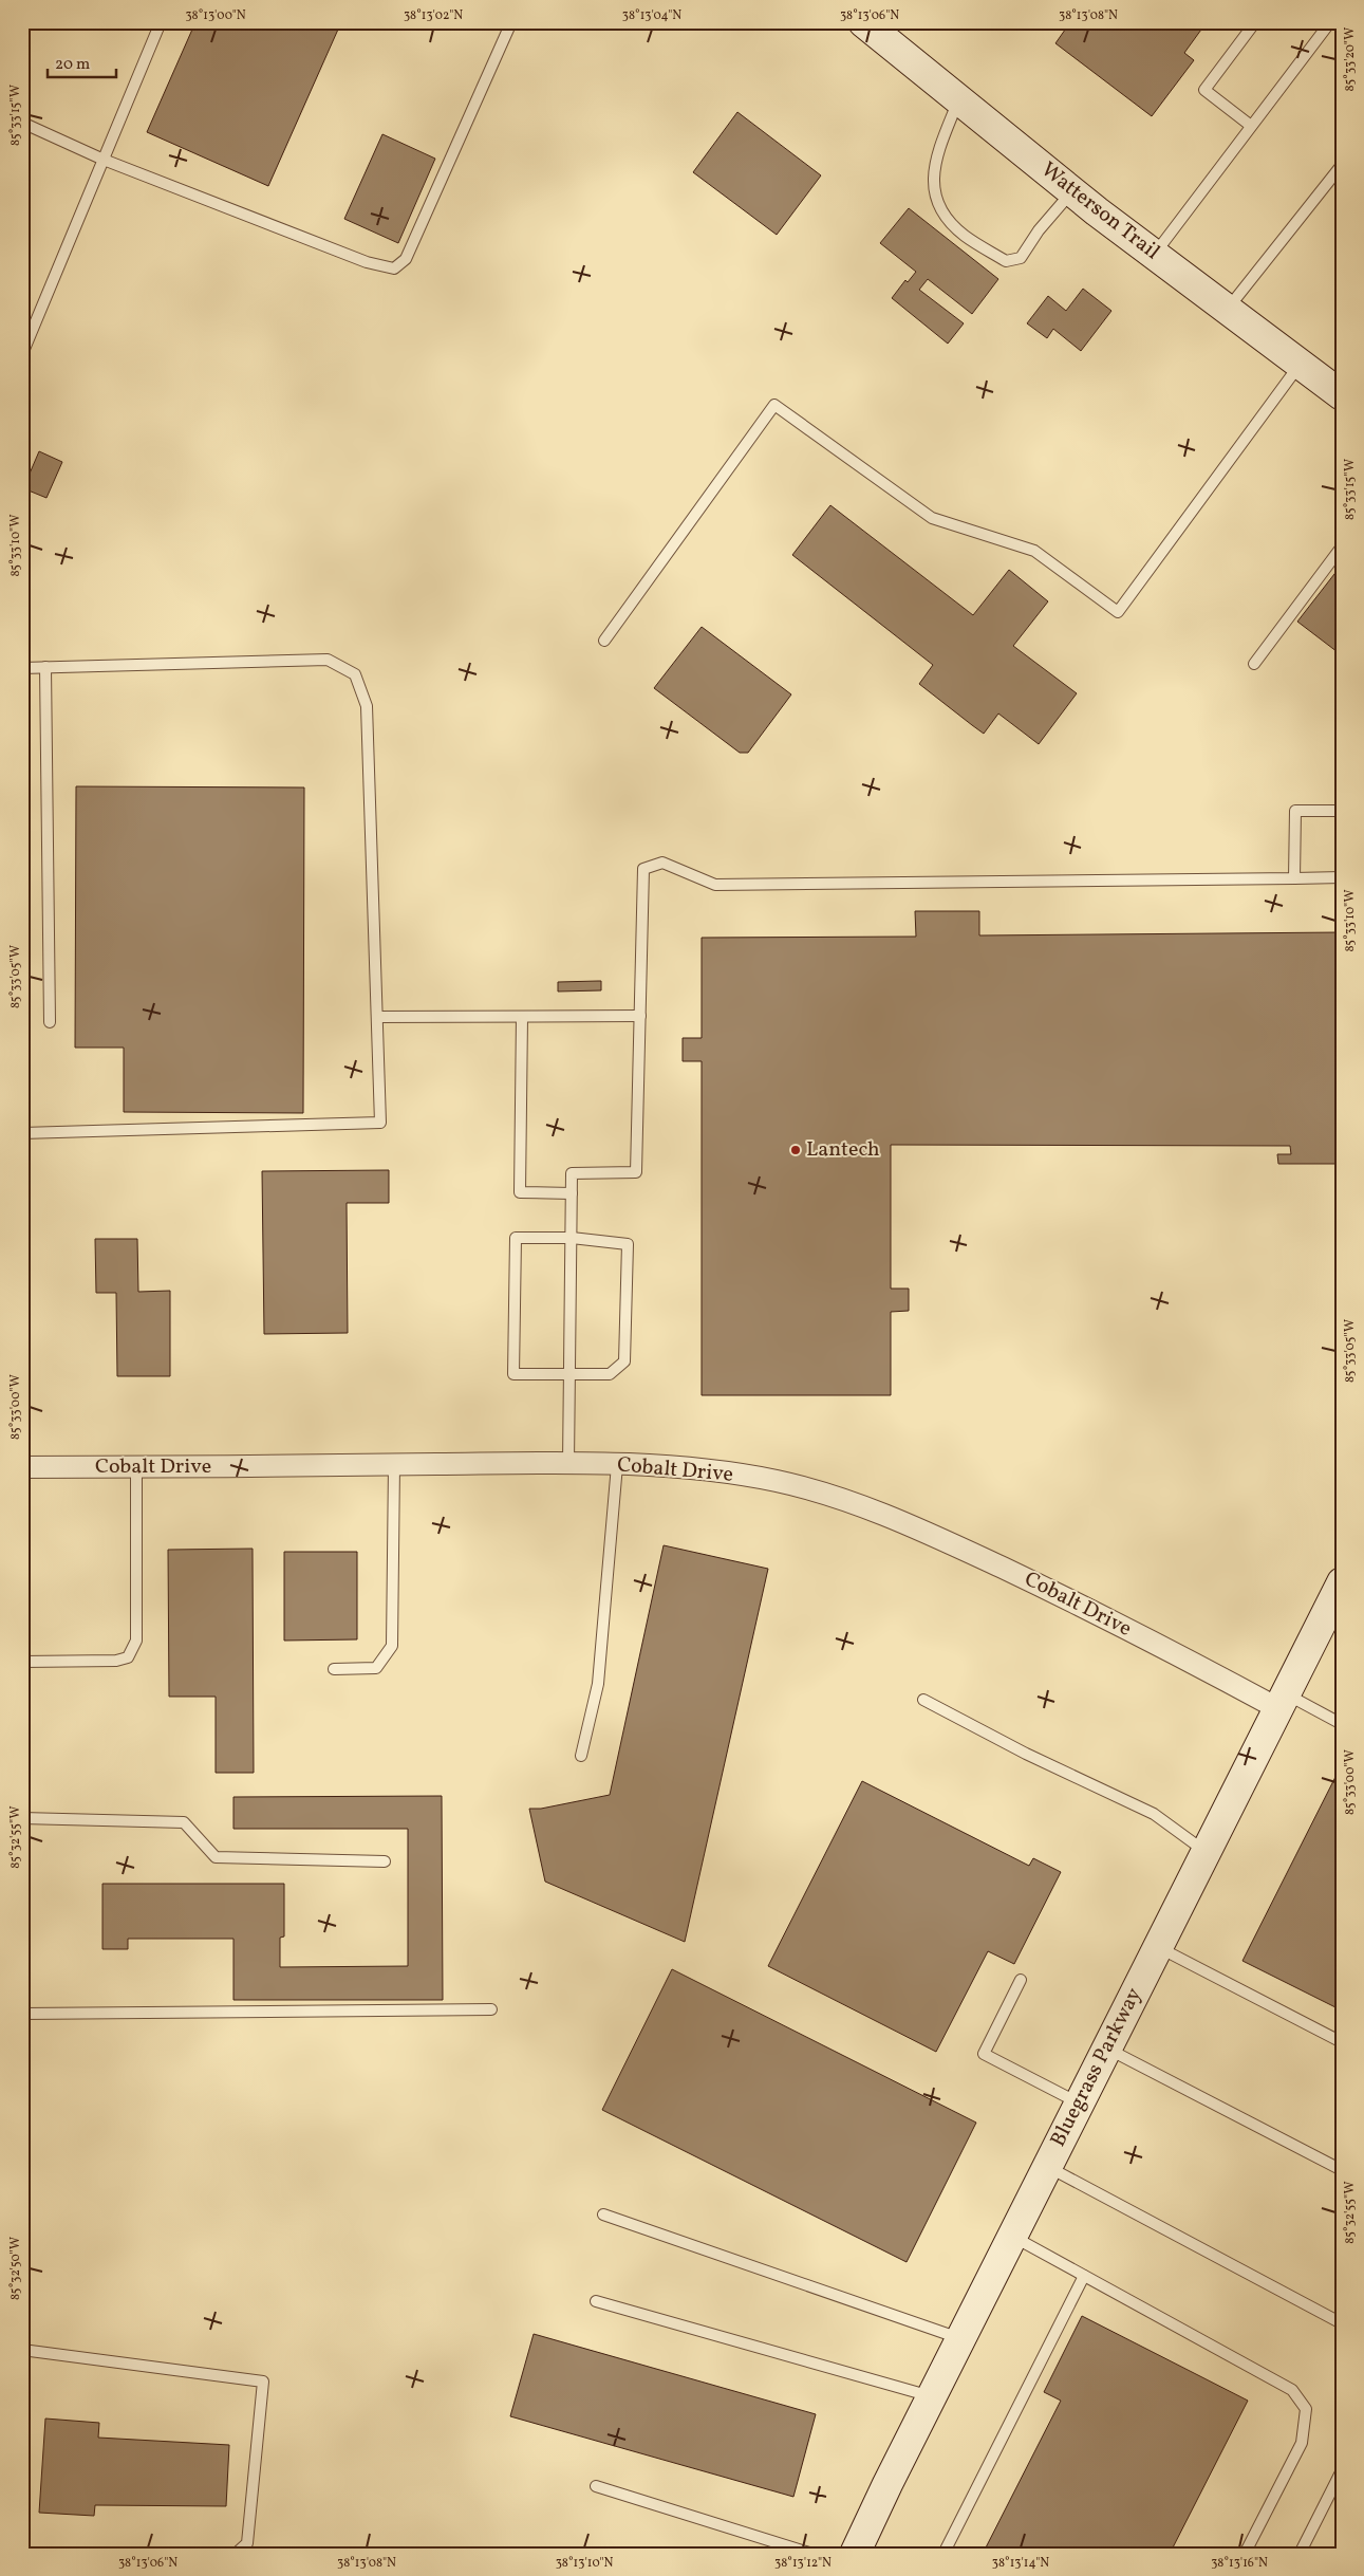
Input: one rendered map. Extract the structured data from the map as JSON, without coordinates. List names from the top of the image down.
{
  "streets": {
    "street": ["Watterson Trail", "Cobalt Drive", "Bluegrass Parkway"]
  },
  "crossings": [
    ["Cobalt Drive", "Bluegrass Parkway"]
  ],
  "places": ["Lantech"],
  "scale_bar": "20 m",
  "coordinates": [
    "38°13'00\"N",
    "38°13'02\"N",
    "38°13'04\"N",
    "38°13'06\"N",
    "38°13'08\"N",
    "85°33'20\"W",
    "85°33'15\"W",
    "85°33'10\"W",
    "85°33'05\"W",
    "85°33'00\"W",
    "85°32'55\"W",
    "85°32'50\"W",
    "38°13'10\"N",
    "38°13'12\"N",
    "38°13'14\"N",
    "38°13'16\"N"
  ]
}
